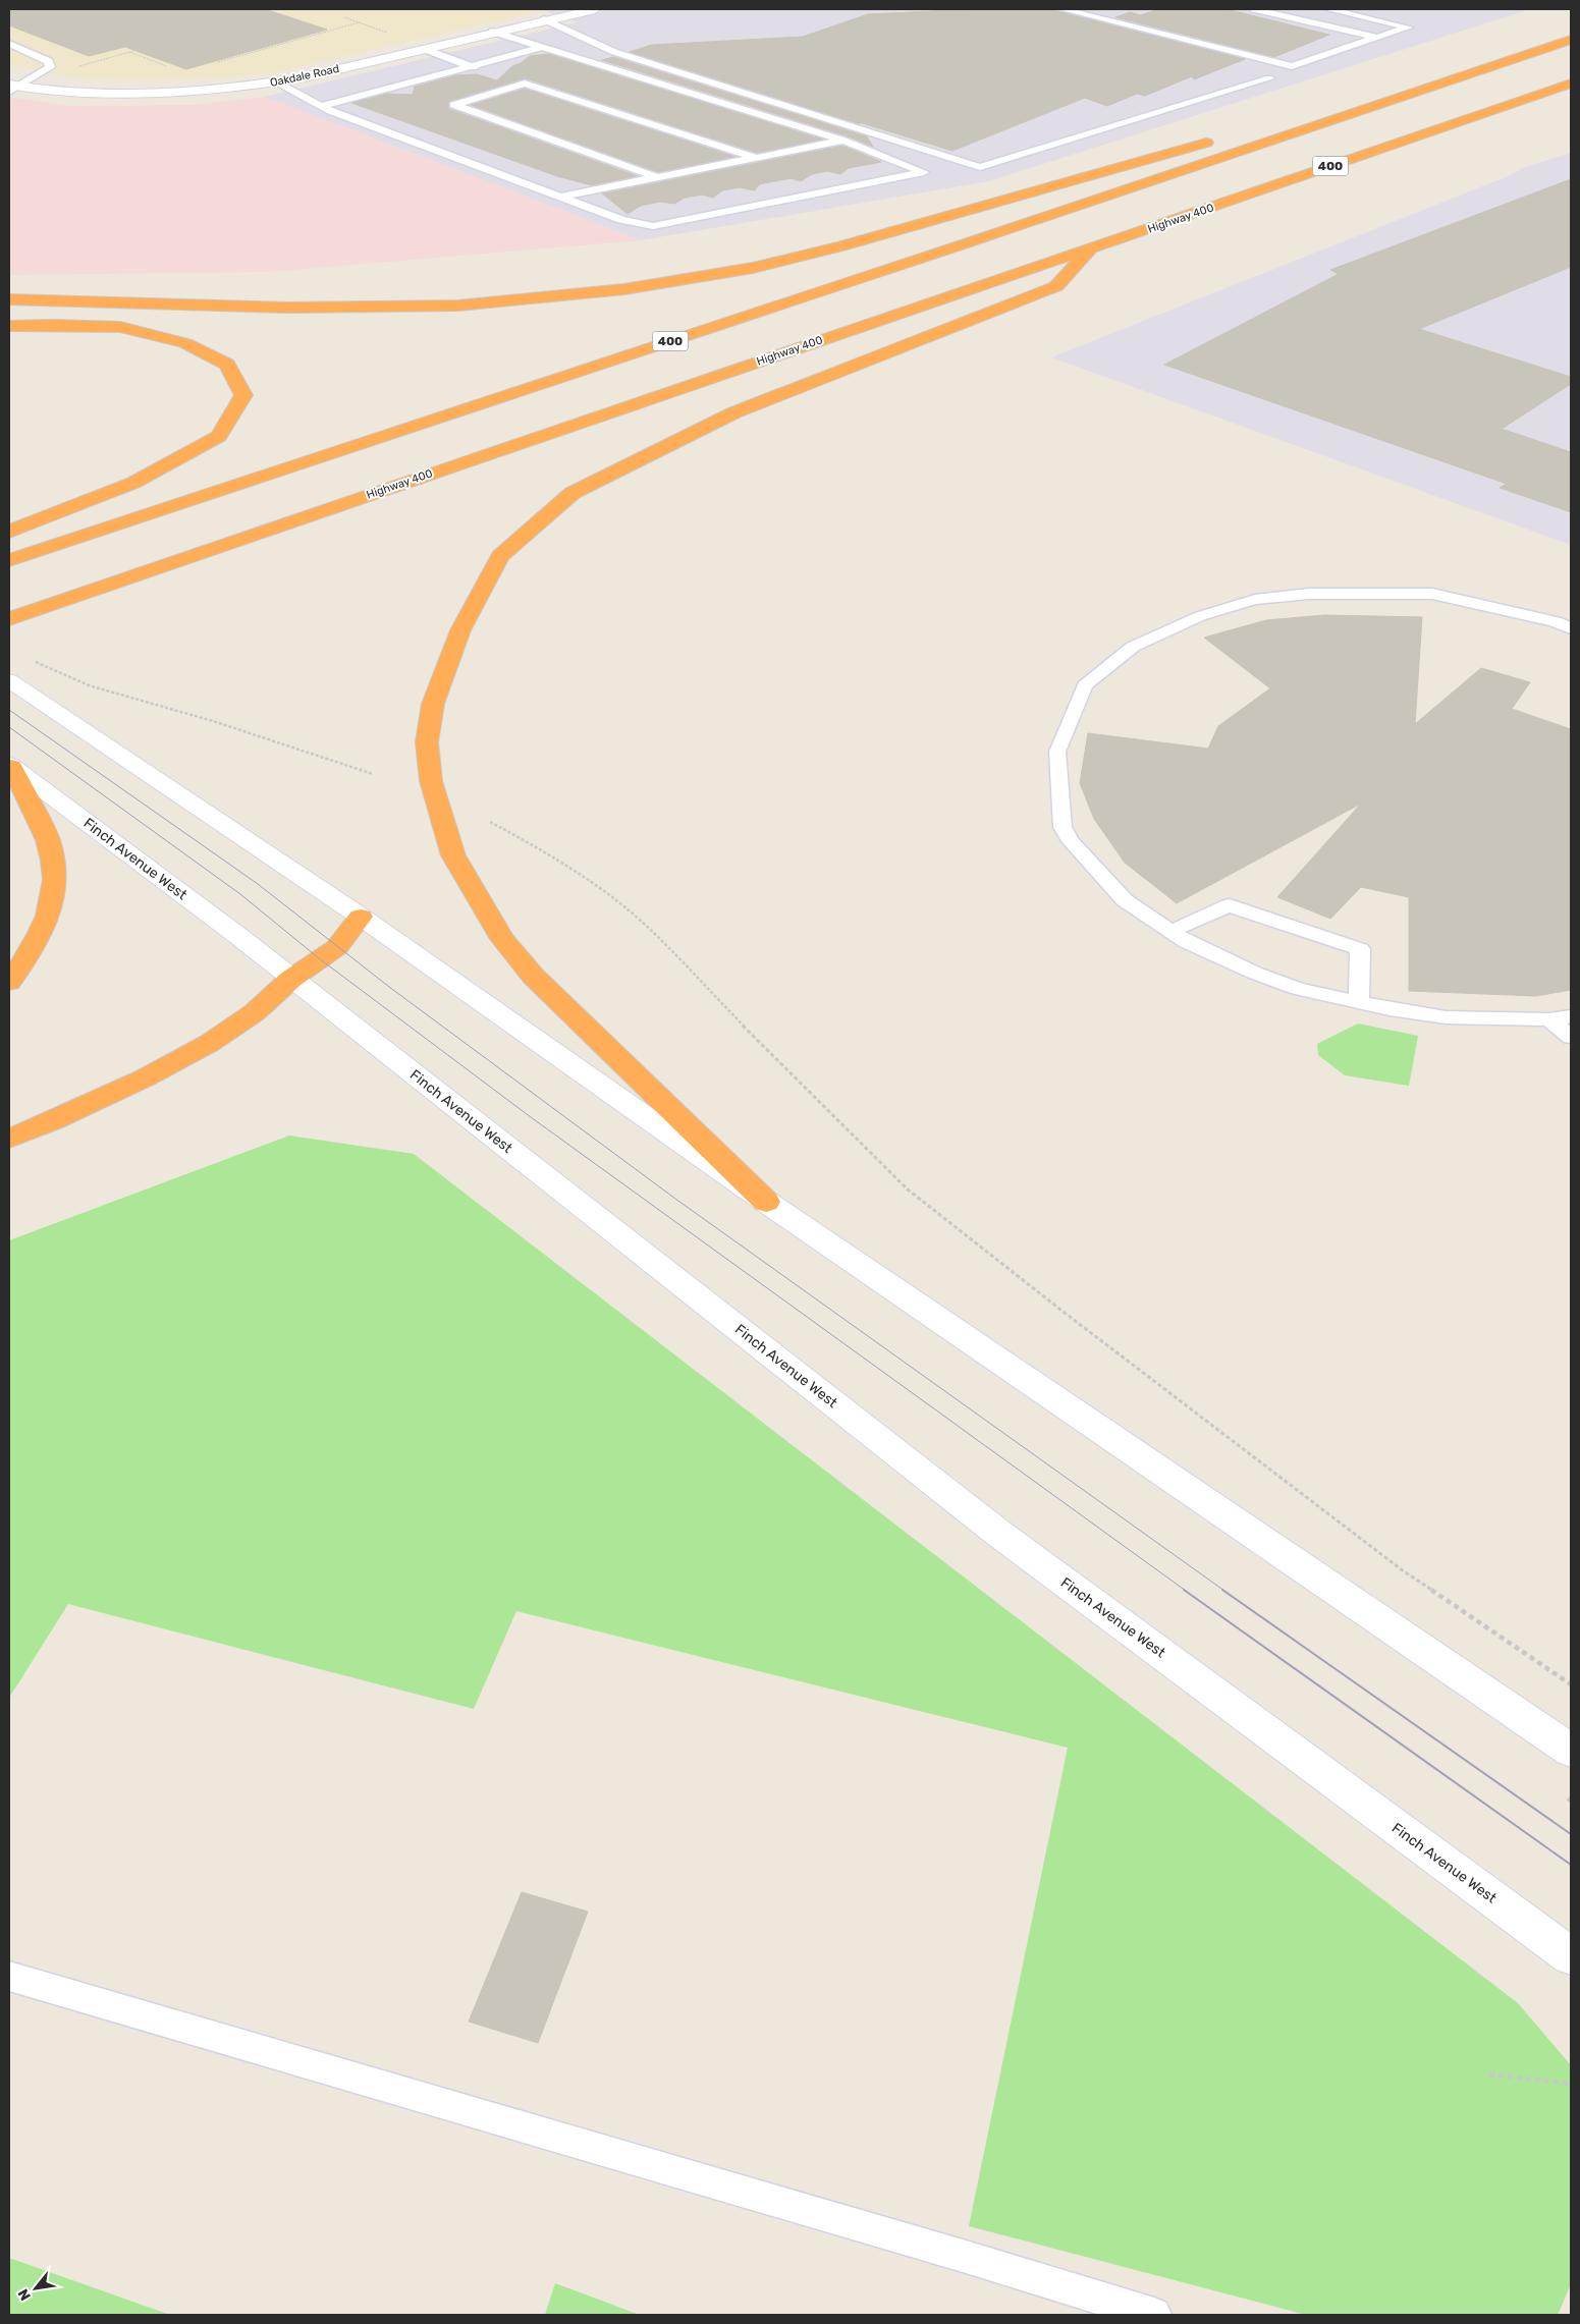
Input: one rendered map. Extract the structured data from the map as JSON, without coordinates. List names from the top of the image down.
{
  "streets": {
    "highway": ["400", "Highway 400"],
    "main road": ["Oakdale Road", "Finch Avenue West"]
  },
  "north": "bottom left"
}
